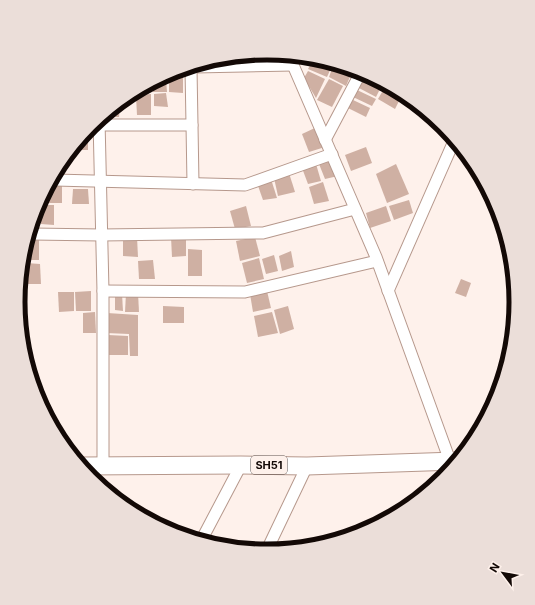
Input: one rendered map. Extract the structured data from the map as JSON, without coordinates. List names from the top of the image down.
{
  "streets": {
    "main road": ["SH51"]
  },
  "north": "top left"
}
